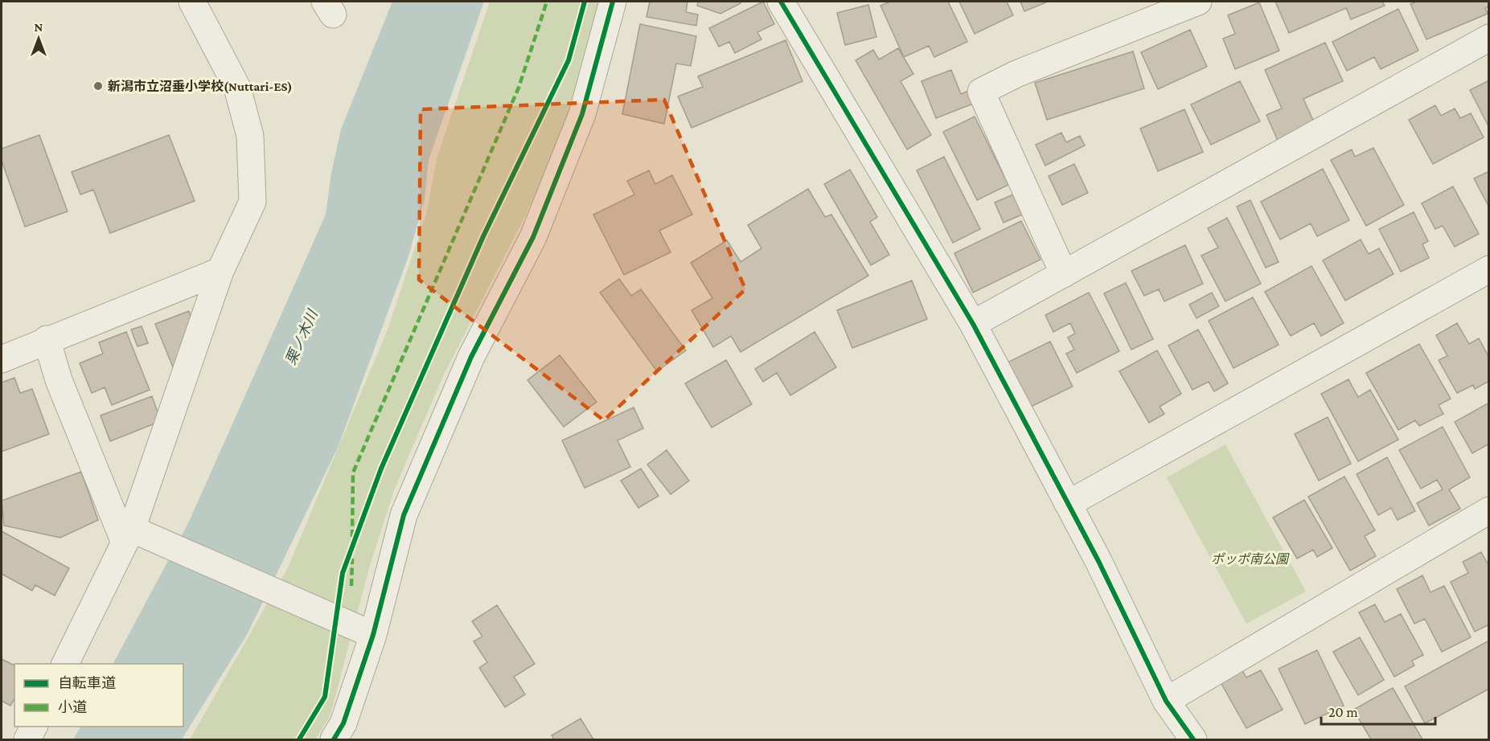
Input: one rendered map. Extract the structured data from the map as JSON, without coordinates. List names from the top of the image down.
{
  "water": ["栗ノ木川"],
  "parks": ["ポッポ南公園"],
  "places": ["新潟市立沼垂小学校(Nuttari-ES)"],
  "legend": ["自転車道", "小道"],
  "scale_bar": "20 m",
  "north": "top"
}
